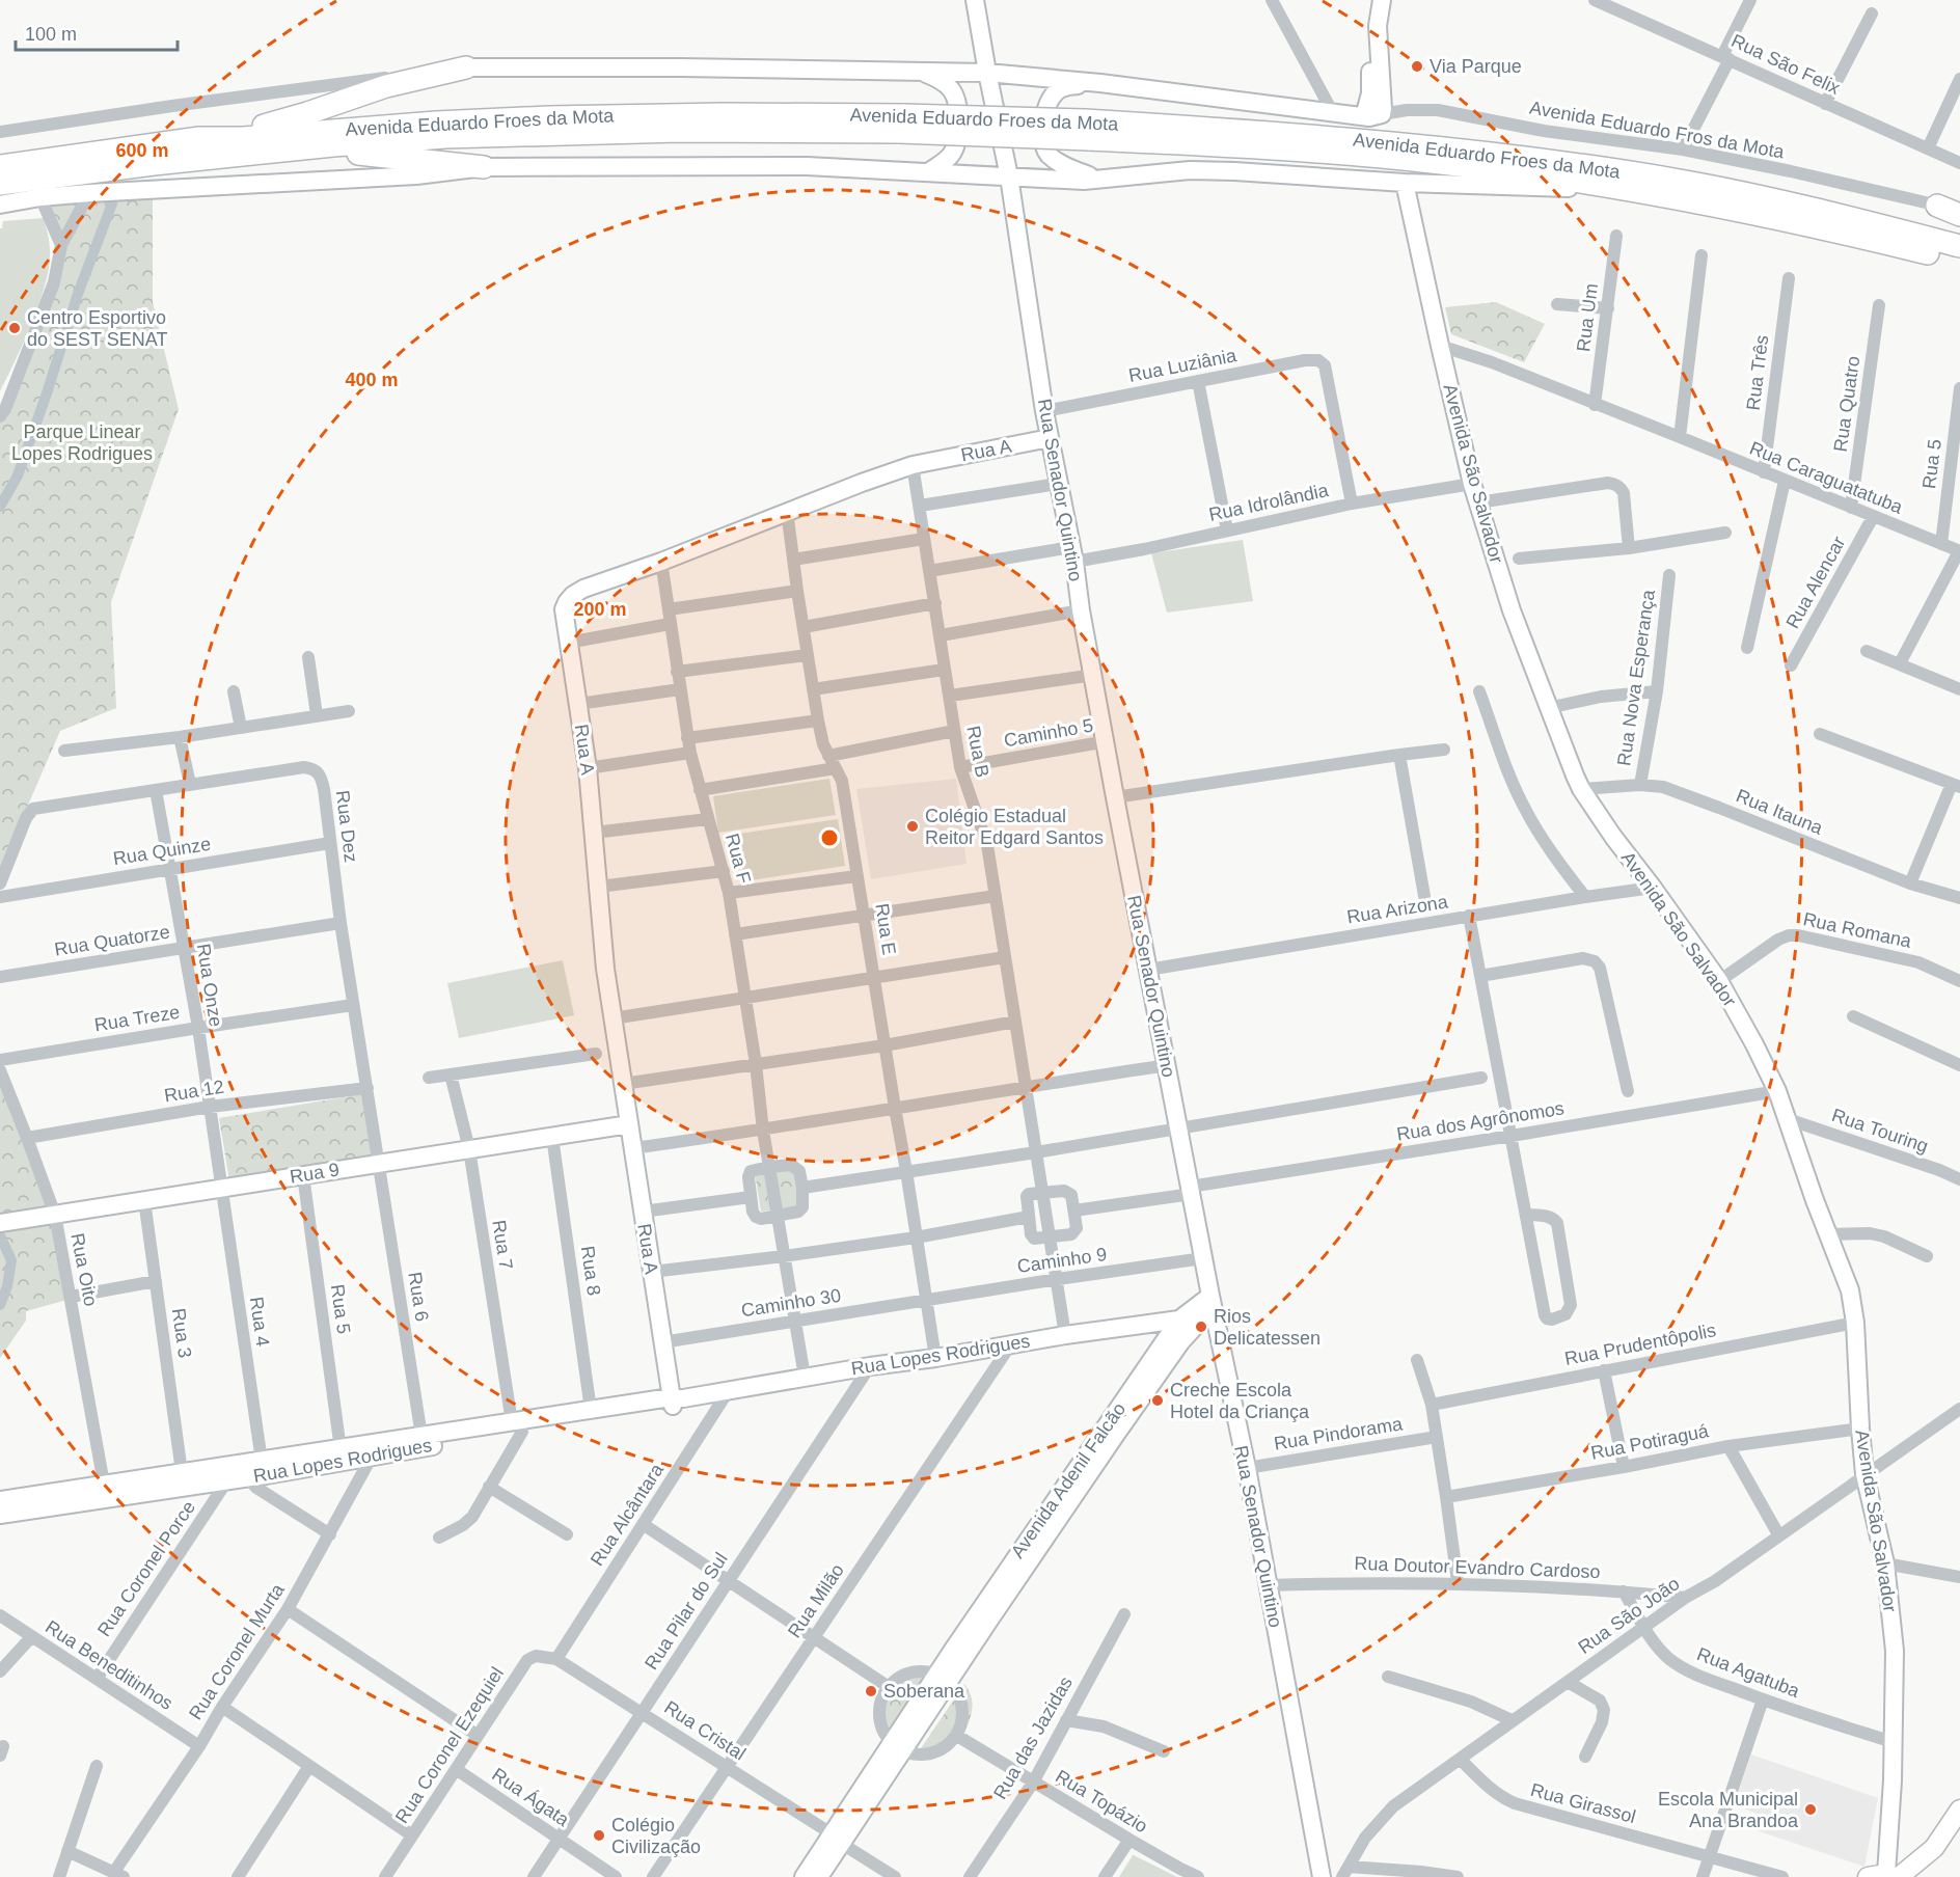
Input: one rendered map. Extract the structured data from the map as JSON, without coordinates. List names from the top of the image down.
{
  "streets": {
    "highway": ["Avenida Eduardo Froes da Mota"],
    "street": [
      "Rua São Felix",
      "Avenida Eduardo Fros da Mota",
      "Rua Um",
      "Rua Luziânia",
      "Rua Três",
      "Rua Quatro",
      "Rua A",
      "Rua 5",
      "Avenida São Salvador",
      "Rua Caraguatatuba",
      "Rua Senador Quintino",
      "Rua Idrolândia",
      "Rua Alencar",
      "Rua Nova Esperança",
      "Caminho 5",
      "Rua B",
      "Rua Itauna",
      "Rua Dez",
      "Rua Quinze",
      "Rua F",
      "Rua Arizona",
      "Rua E",
      "Rua Romana",
      "Rua Quatorze",
      "Rua Onze",
      "Rua Treze",
      "Rua 12",
      "Rua dos Agrônomos",
      "Rua Touring",
      "Rua 9",
      "Rua 7",
      "Caminho 9",
      "Rua Oito",
      "Rua 8",
      "Rua 6",
      "Caminho 30",
      "Rua 4",
      "Rua 3",
      "Rua Prudentôpolis",
      "Rua Lopes Rodrigues",
      "Rua Pindorama",
      "Rua Potiraguá",
      "Avenida Adenil Falcão",
      "Rua Alcântara",
      "Rua Doutor Evandro Cardoso",
      "Rua Coronel Porce",
      "Rua Milão",
      "Rua Pilar do Sul",
      "Rua São João",
      "Rua Coronel Murta",
      "Rua Beneditinhos",
      "Rua Agatuba",
      "Rua Cristal",
      "Rua das Jazidas",
      "Rua Coronel Ezequiel",
      "Rua Ágata",
      "Rua Topázio",
      "Rua Girassol"
    ]
  },
  "crossings": [
    ["Rua Um", "Rua Caraguatatuba"],
    ["Rua Luziânia", "Rua Senador Quintino"],
    ["Rua Luziânia", "Rua Idrolândia"],
    ["Rua Três", "Rua Caraguatatuba"],
    ["Rua Quatro", "Rua Caraguatatuba"],
    ["Rua A", "Rua Senador Quintino"],
    ["Rua A", "Rua B"],
    ["Rua A", "Rua F"],
    ["Rua A", "Rua E"],
    ["Rua A", "Rua 9"],
    ["Rua A", "Caminho 30"],
    ["Rua A", "Rua Lopes Rodrigues"],
    ["Rua 5", "Rua Caraguatatuba"],
    ["Rua 5", "Rua 9"],
    ["Rua 5", "Rua Lopes Rodrigues"],
    ["Avenida São Salvador", "Rua Caraguatatuba"],
    ["Avenida São Salvador", "Rua Idrolândia"],
    ["Avenida São Salvador", "Rua Itauna"],
    ["Avenida São Salvador", "Rua Arizona"],
    ["Avenida São Salvador", "Rua Romana"],
    ["Avenida São Salvador", "Rua dos Agrônomos"],
    ["Avenida São Salvador", "Rua Touring"],
    ["Avenida São Salvador", "Rua Prudentôpolis"],
    ["Avenida São Salvador", "Rua Potiraguá"],
    ["Avenida São Salvador", "Rua São João"],
    ["Avenida São Salvador", "Rua Agatuba"],
    ["Rua Caraguatatuba", "Rua Alencar"],
    ["Rua Senador Quintino", "Rua Idrolândia"],
    ["Rua Senador Quintino", "Caminho 5"],
    ["Rua Senador Quintino", "Rua Arizona"],
    ["Rua Senador Quintino", "Rua dos Agrônomos"],
    ["Rua Senador Quintino", "Caminho 9"],
    ["Rua Senador Quintino", "Rua Pindorama"],
    ["Rua Senador Quintino", "Avenida Adenil Falcão"],
    ["Rua Senador Quintino", "Rua Doutor Evandro Cardoso"],
    ["Rua Idrolândia", "Rua B"],
    ["Rua Nova Esperança", "Rua Itauna"],
    ["Caminho 5", "Rua B"],
    ["Rua Dez", "Rua Quinze"],
    ["Rua Dez", "Rua Quatorze"],
    ["Rua Dez", "Rua Onze"],
    ["Rua Dez", "Rua Treze"],
    ["Rua Dez", "Rua 12"],
    ["Rua Dez", "Rua 9"],
    ["Rua Dez", "Rua 6"],
    ["Rua Quinze", "Rua Onze"],
    ["Rua E", "Caminho 9"],
    ["Rua E", "Caminho 30"],
    ["Rua E", "Rua Lopes Rodrigues"],
    ["Rua Quatorze", "Rua Onze"],
    ["Rua Onze", "Rua Treze"],
    ["Rua Onze", "Rua 12"],
    ["Rua Onze", "Rua 9"],
    ["Rua Onze", "Rua 4"],
    ["Rua 12", "Rua Oito"],
    ["Rua 9", "Rua 7"],
    ["Rua 9", "Rua Oito"],
    ["Rua 9", "Rua 8"],
    ["Rua 9", "Rua 6"],
    ["Rua 9", "Rua 4"],
    ["Rua 9", "Rua 3"],
    ["Rua 7", "Rua Lopes Rodrigues"],
    ["Caminho 9", "Caminho 30"],
    ["Rua Oito", "Rua Lopes Rodrigues"],
    ["Rua 8", "Rua Lopes Rodrigues"],
    ["Rua 6", "Rua Lopes Rodrigues"],
    ["Rua 4", "Rua Lopes Rodrigues"],
    ["Rua 3", "Rua Lopes Rodrigues"],
    ["Rua Lopes Rodrigues", "Avenida Adenil Falcão"],
    ["Rua Lopes Rodrigues", "Rua Alcântara"],
    ["Rua Lopes Rodrigues", "Rua Coronel Porce"],
    ["Rua Lopes Rodrigues", "Rua Milão"],
    ["Rua Lopes Rodrigues", "Rua Pilar do Sul"],
    ["Rua Lopes Rodrigues", "Rua Coronel Murta"],
    ["Avenida Adenil Falcão", "Rua Cristal"],
    ["Rua Alcântara", "Rua Cristal"],
    ["Rua Alcântara", "Rua Coronel Ezequiel"],
    ["Rua Doutor Evandro Cardoso", "Rua São João"],
    ["Rua Doutor Evandro Cardoso", "Rua Agatuba"],
    ["Rua Coronel Porce", "Rua Beneditinhos"],
    ["Rua Milão", "Rua Cristal"],
    ["Rua Pilar do Sul", "Rua Cristal"],
    ["Rua Pilar do Sul", "Rua Ágata"],
    ["Rua São João", "Rua Agatuba"],
    ["Rua São João", "Rua Girassol"],
    ["Rua Coronel Murta", "Rua Beneditinhos"],
    ["Rua Cristal", "Rua Coronel Ezequiel"],
    ["Rua das Jazidas", "Rua Topázio"],
    ["Rua Coronel Ezequiel", "Rua Ágata"]
  ],
  "parks": ["Parque Linear Lopes Rodrigues"],
  "places": [
    "Via Parque",
    "Centro Esportivo do SEST SENAT",
    "Colégio Estadual Reitor Edgard Santos",
    "Rios Delicatessen",
    "Creche Escola Hotel da Criança",
    "Soberana",
    "Escola Municipal Ana Brandoa",
    "Colégio Civilização"
  ],
  "scale_bar": "100 m",
  "rings": ["600 m", "400 m", "200 m"]
}
